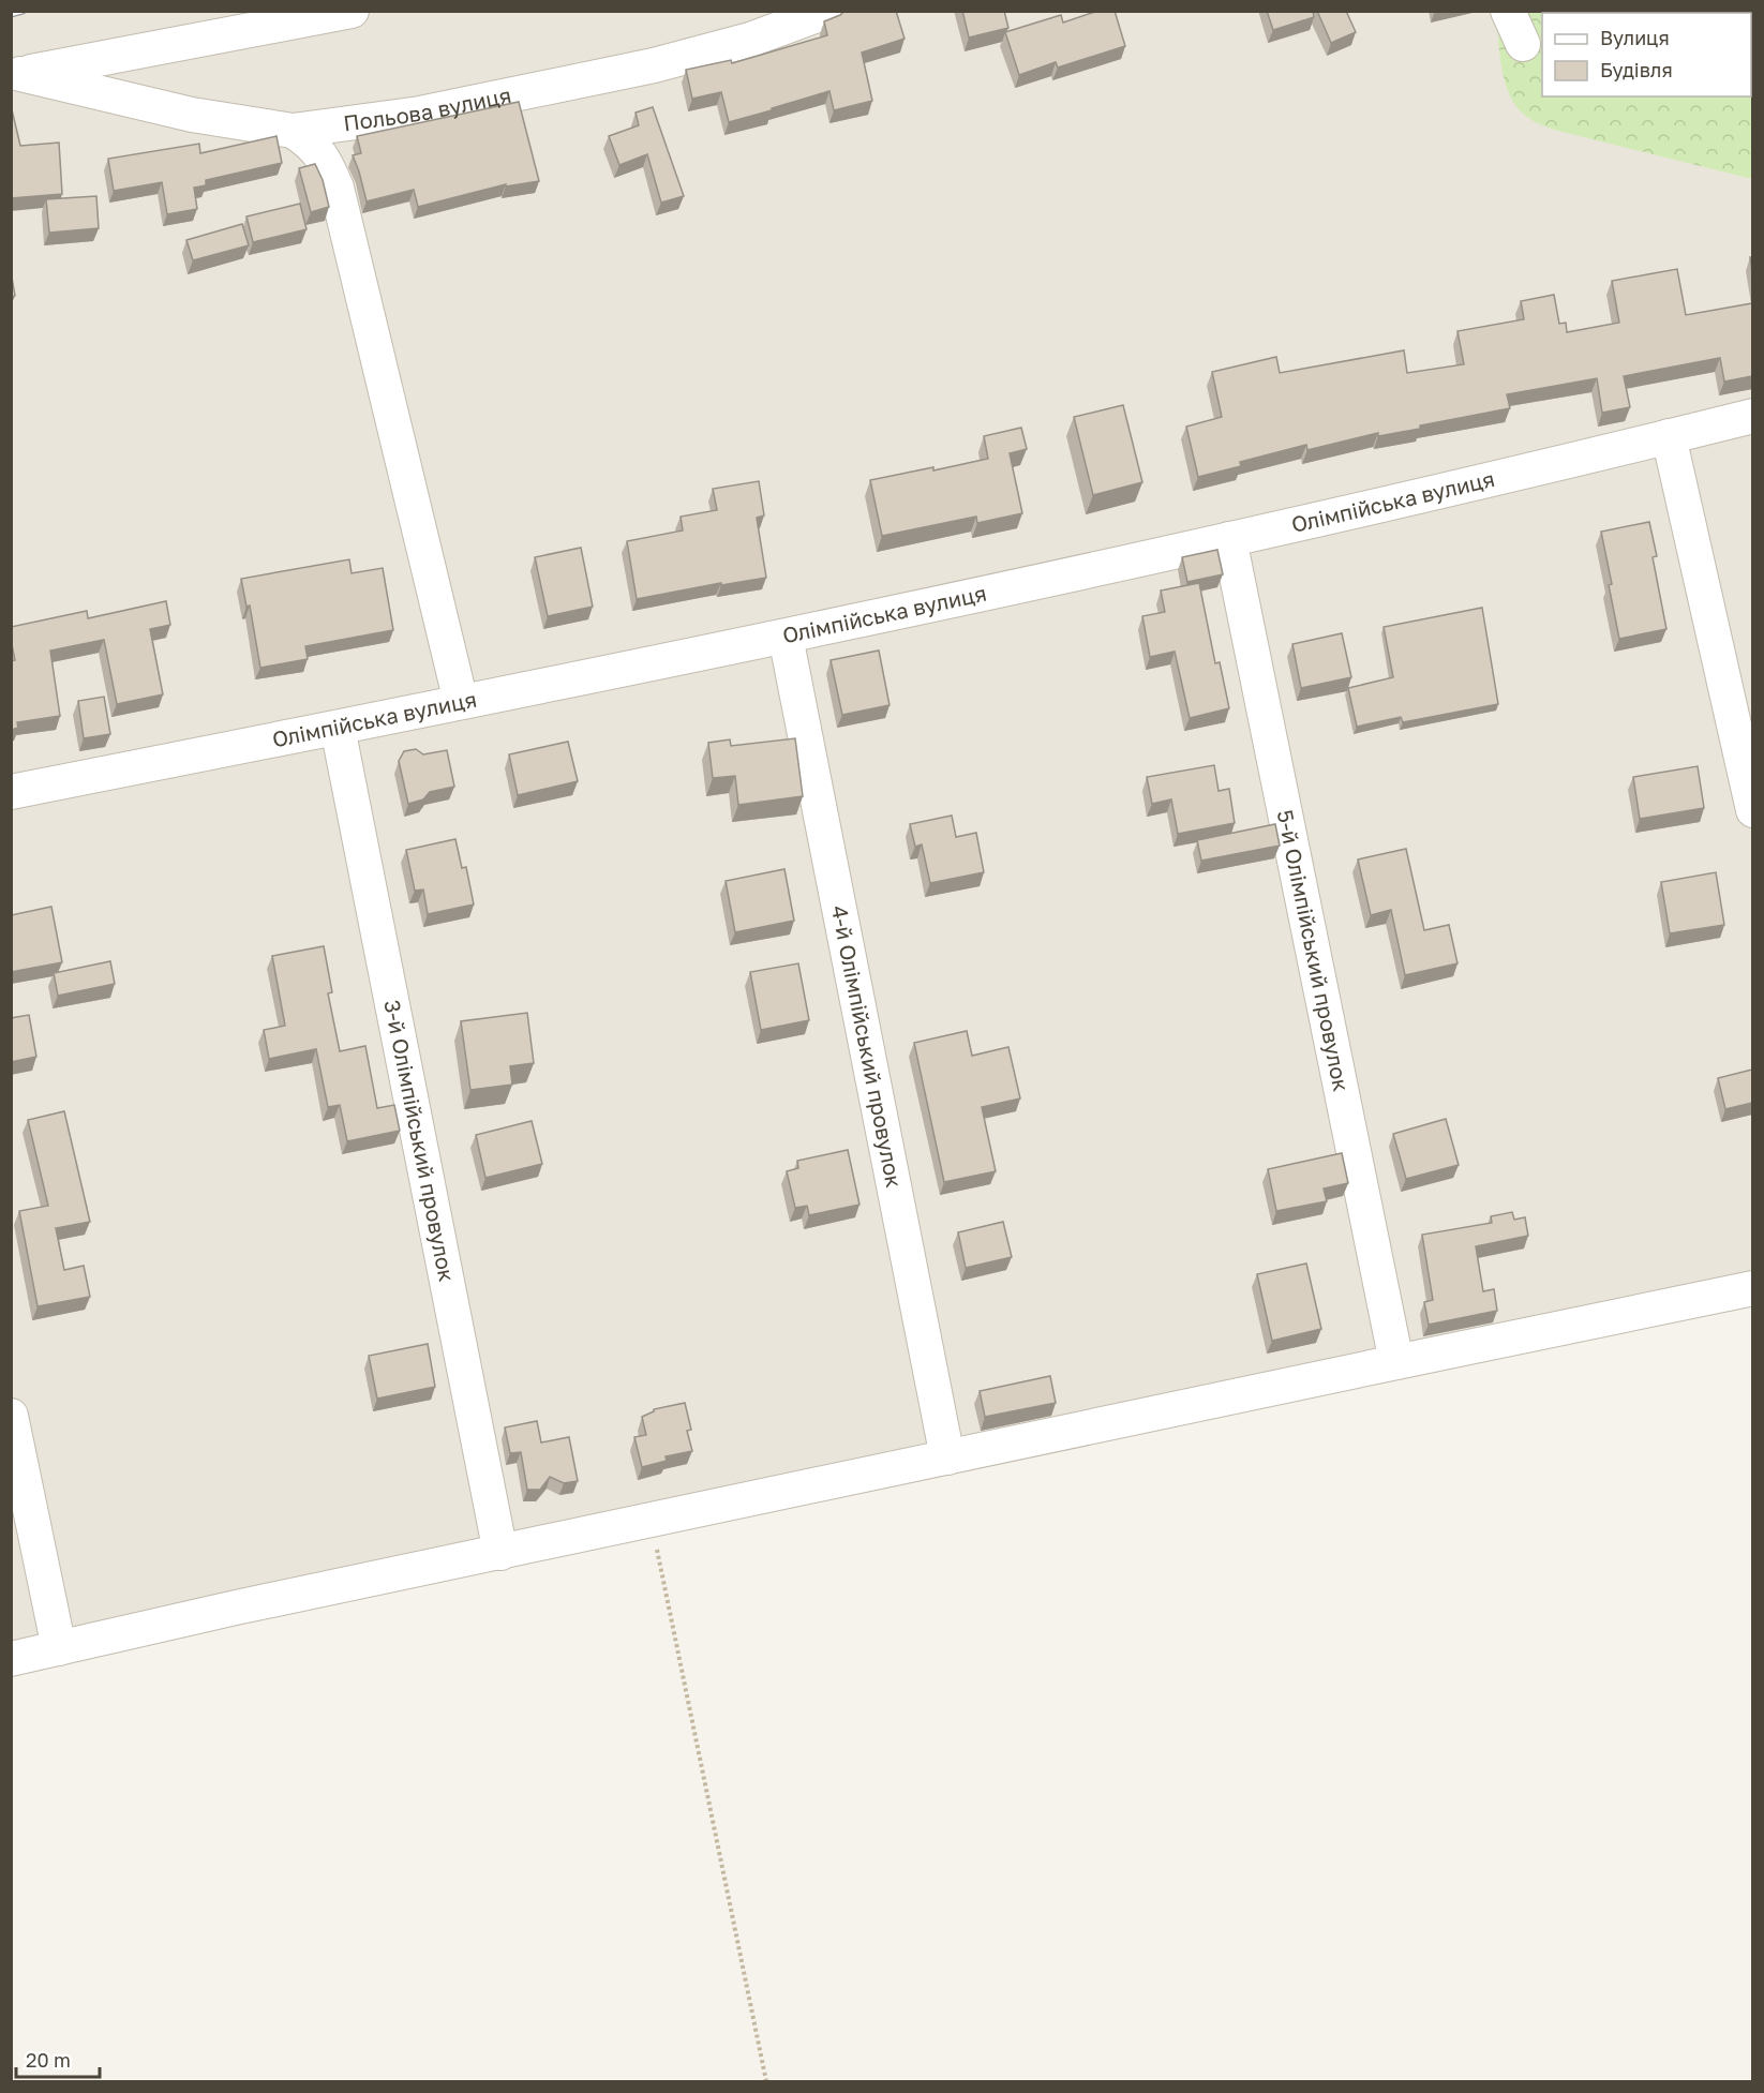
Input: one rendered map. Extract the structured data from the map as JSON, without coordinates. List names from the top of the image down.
{
  "streets": {
    "street": [
      "Польова вулиця",
      "Олімпійська вулиця",
      "5-й Олімпійський провулок",
      "4-й Олімпійський провулок",
      "3-й Олімпійський провулок"
    ]
  },
  "crossings": [
    ["Олімпійська вулиця", "5-й Олімпійський провулок"],
    ["Олімпійська вулиця", "4-й Олімпійський провулок"],
    ["Олімпійська вулиця", "3-й Олімпійський провулок"]
  ],
  "legend": ["Вулиця", "Будівля"],
  "scale_bar": "20 m"
}
